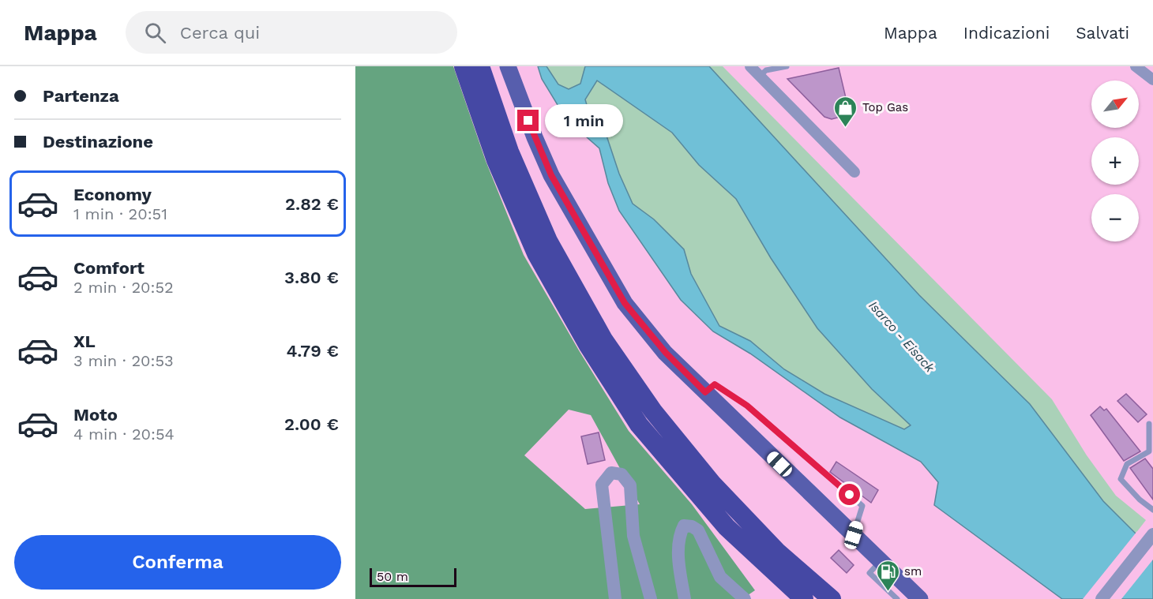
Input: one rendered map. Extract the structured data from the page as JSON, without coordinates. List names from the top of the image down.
{
  "water": ["Isarco - Eisack"],
  "places": {
    "shop": ["Top Gas"],
    "fuel station": ["sm"]
  },
  "scale_bar": "50 m",
  "north": "top right",
  "page": {
    "header": "Mappa",
    "search": "Cerca qui",
    "nav": ["Mappa", "Indicazioni", "Salvati"],
    "banner": ["Partenza", "Destinazione"],
    "map_buttons": ["+", "−"],
    "bubble": "1 min",
    "list": [
      {
        "name": "Economy",
        "note": "1 min · 20:51",
        "value": "2.82 €"
      },
      {
        "name": "Comfort",
        "note": "2 min · 20:52",
        "value": "3.80 €"
      },
      {
        "name": "XL",
        "note": "3 min · 20:53",
        "value": "4.79 €"
      },
      {
        "name": "Moto",
        "note": "4 min · 20:54",
        "value": "2.00 €"
      }
    ],
    "buttons": "Conferma",
    "scale": "50 m"
  }
}
